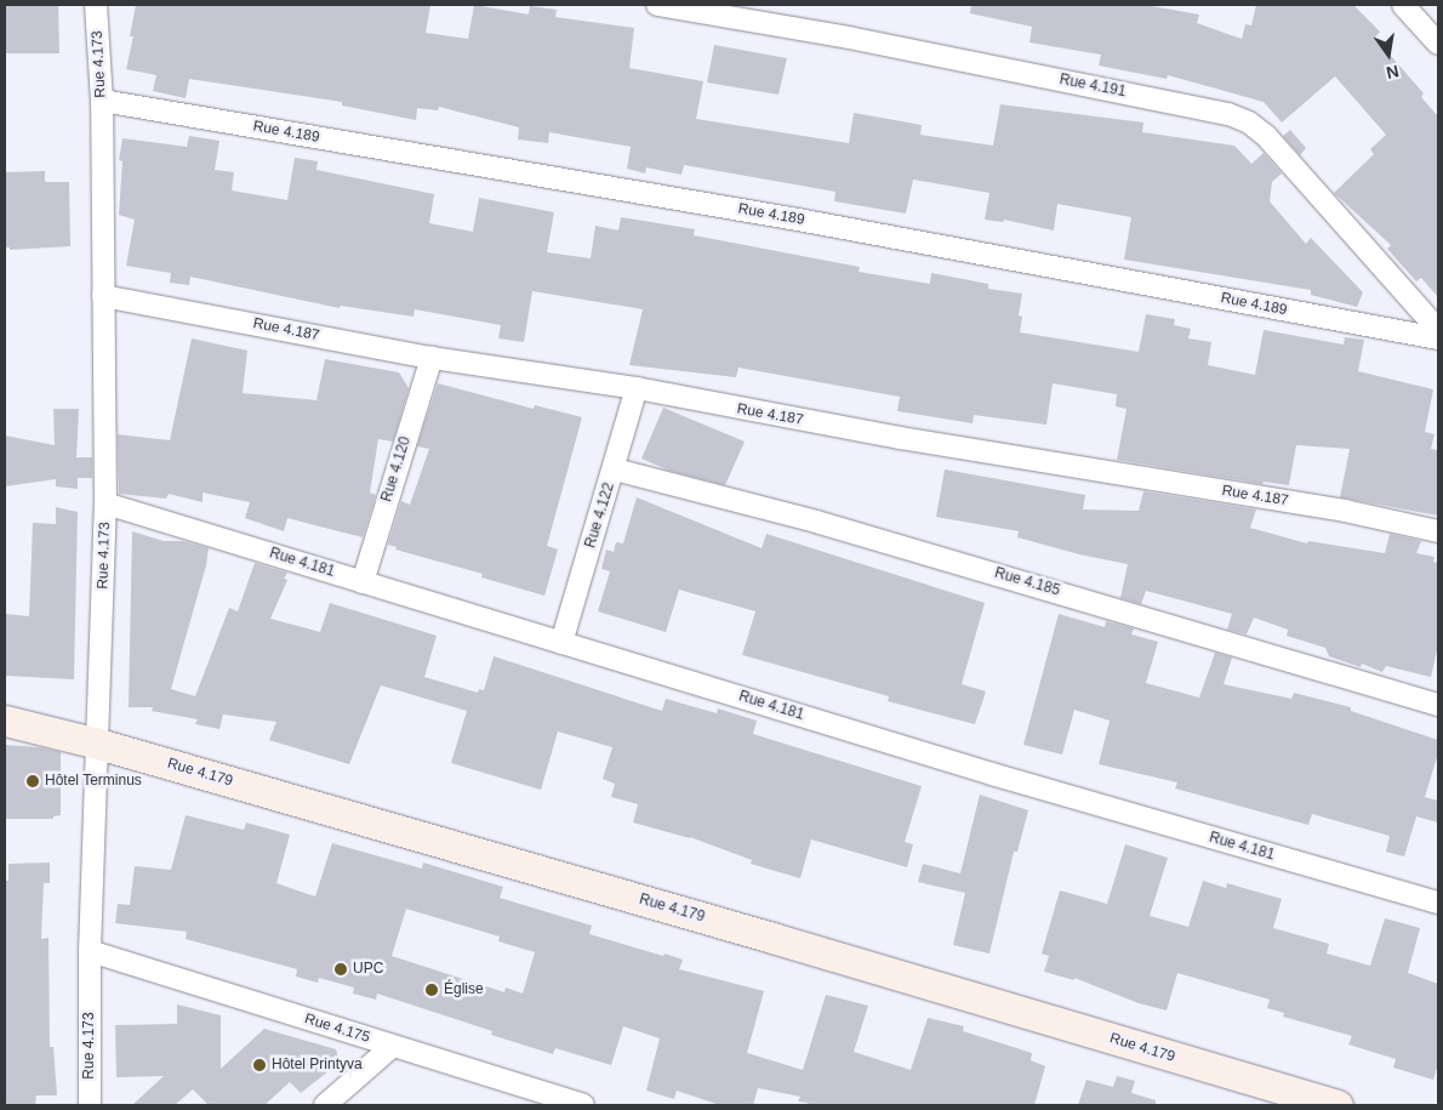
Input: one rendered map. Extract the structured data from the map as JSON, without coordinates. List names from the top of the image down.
{
  "streets": {
    "street": [
      "Rue 4.173",
      "Rue 4.191",
      "Rue 4.189",
      "Rue 4.187",
      "Rue 4.120",
      "Rue 4.122",
      "Rue 4.181",
      "Rue 4.185",
      "Rue 4.179",
      "Rue 4.175"
    ]
  },
  "crossings": [
    ["Rue 4.173", "Rue 4.189"],
    ["Rue 4.173", "Rue 4.187"],
    ["Rue 4.173", "Rue 4.181"],
    ["Rue 4.173", "Rue 4.179"],
    ["Rue 4.173", "Rue 4.175"],
    ["Rue 4.187", "Rue 4.120"],
    ["Rue 4.187", "Rue 4.122"],
    ["Rue 4.120", "Rue 4.181"],
    ["Rue 4.122", "Rue 4.181"],
    ["Rue 4.122", "Rue 4.185"]
  ],
  "places": [
    "Hôtel Terminus",
    "UPC",
    "Église",
    "Hôtel Printyva"
  ],
  "north": "bottom"
}
